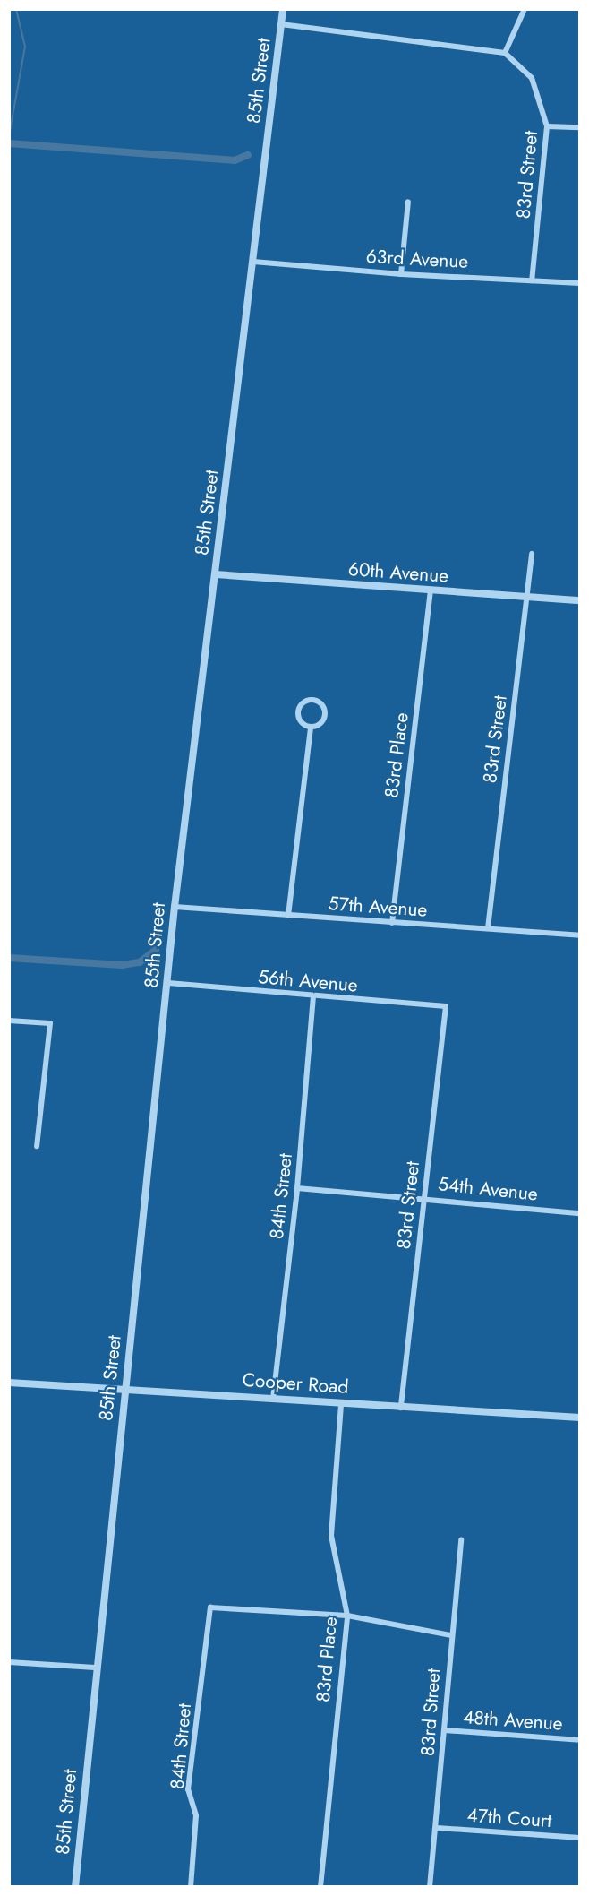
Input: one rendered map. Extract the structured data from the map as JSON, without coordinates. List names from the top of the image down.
{
  "streets": {
    "street": [
      "85th Street",
      "83rd Street",
      "63rd Avenue",
      "60th Avenue",
      "83rd Place",
      "57th Avenue",
      "56th Avenue",
      "54th Avenue",
      "84th Street",
      "Cooper Road",
      "48th Avenue",
      "47th Court"
    ]
  },
  "crossings": [
    ["85th Street", "63rd Avenue"],
    ["85th Street", "60th Avenue"],
    ["85th Street", "57th Avenue"],
    ["85th Street", "56th Avenue"],
    ["85th Street", "Cooper Road"],
    ["83rd Street", "63rd Avenue"],
    ["83rd Street", "60th Avenue"],
    ["83rd Street", "57th Avenue"],
    ["83rd Street", "56th Avenue"],
    ["83rd Street", "54th Avenue"],
    ["83rd Street", "Cooper Road"],
    ["83rd Street", "48th Avenue"],
    ["83rd Street", "47th Court"],
    ["60th Avenue", "83rd Place"],
    ["83rd Place", "57th Avenue"],
    ["83rd Place", "84th Street"],
    ["83rd Place", "Cooper Road"],
    ["56th Avenue", "84th Street"],
    ["54th Avenue", "84th Street"],
    ["84th Street", "Cooper Road"]
  ]
}
